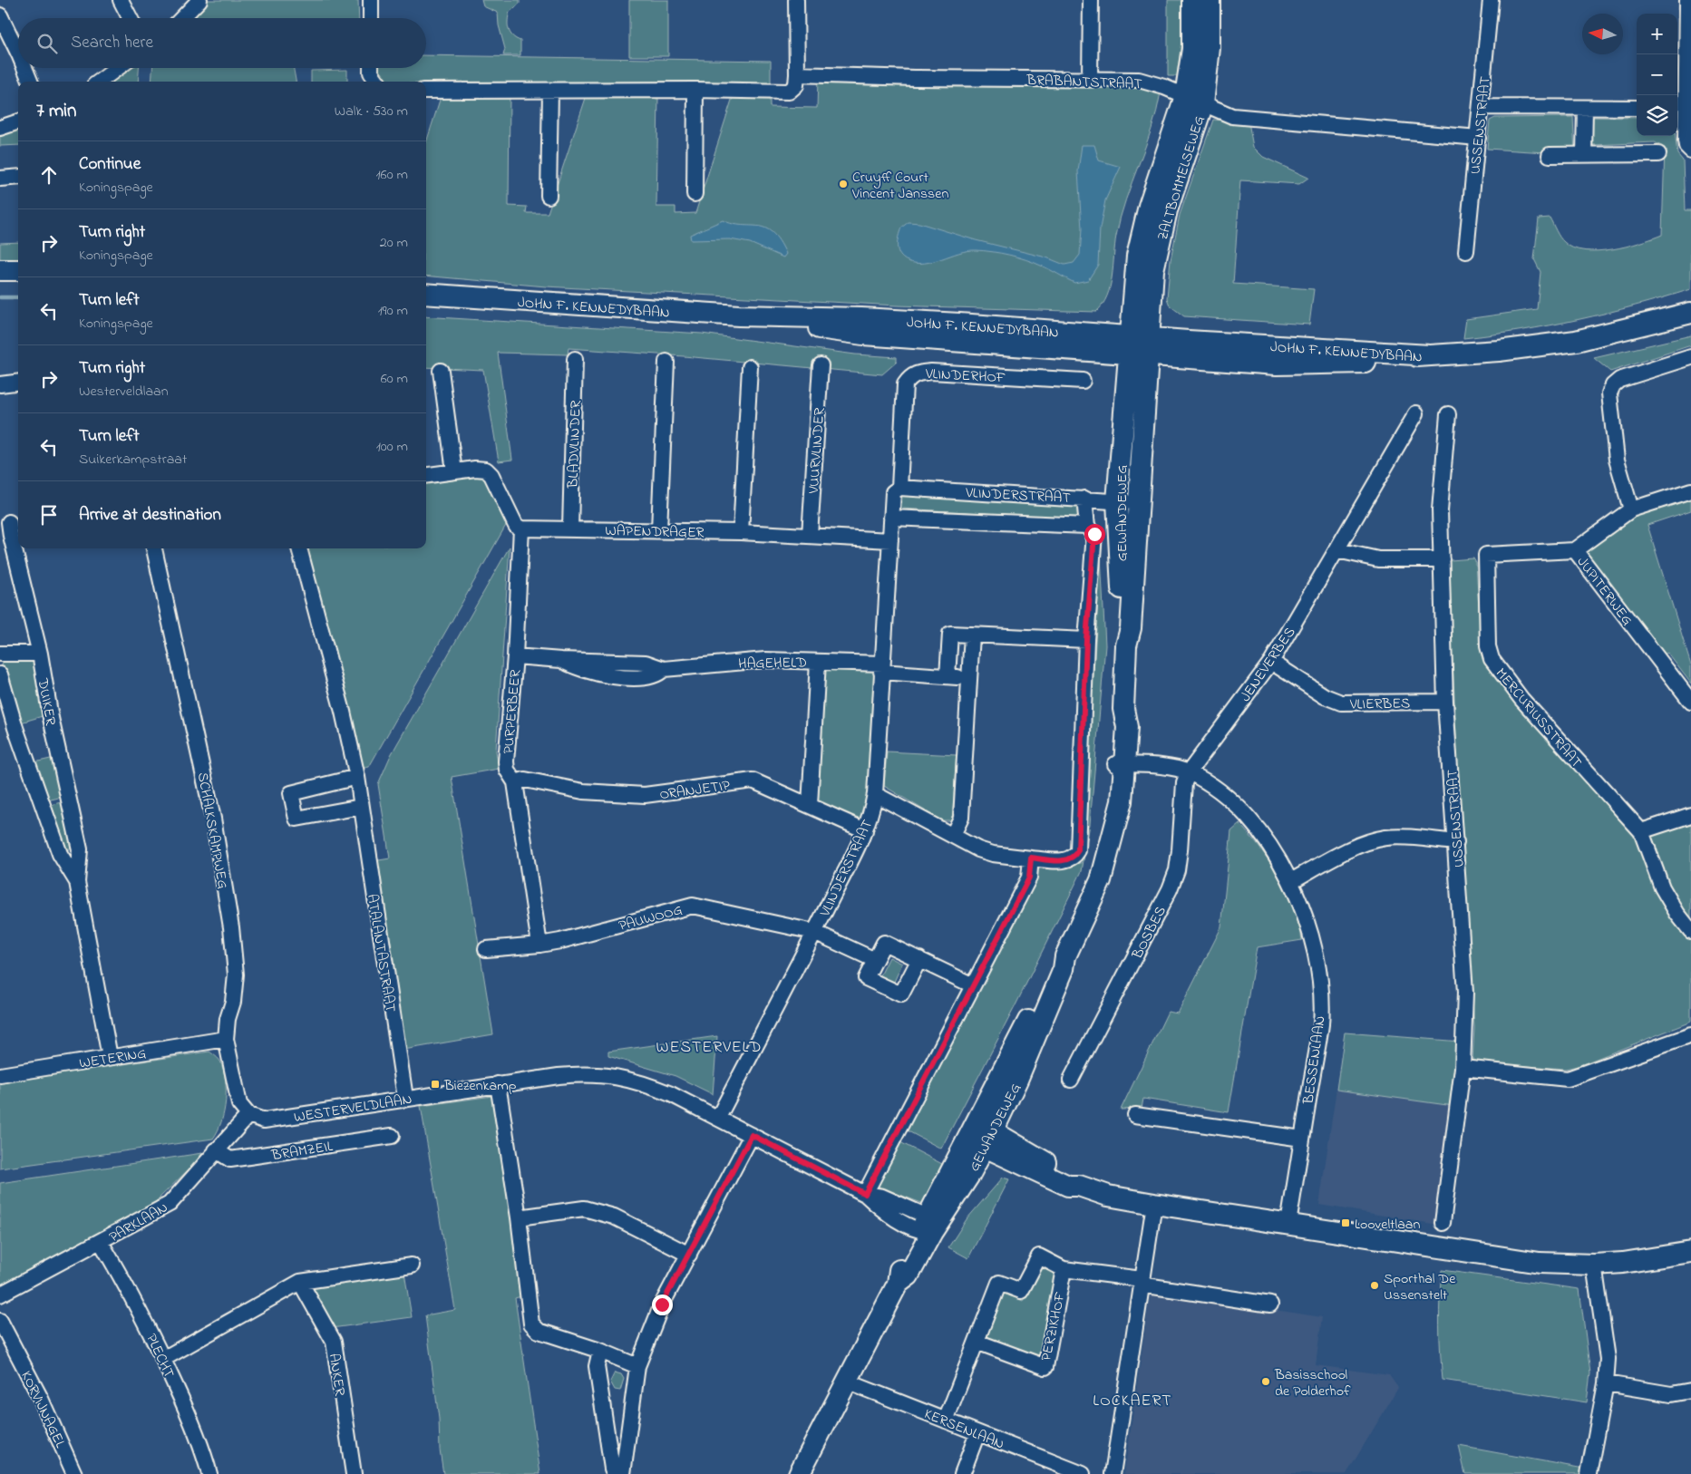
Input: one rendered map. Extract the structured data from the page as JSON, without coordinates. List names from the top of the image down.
{
  "streets": {
    "street": [
      "BRABANTSTRAAT",
      "USSENSTRAAT",
      "ZALTBOMMELSEWEG",
      "JOHN F. KENNEDYBAAN",
      "VLINDERHOF",
      "BLADVLINDER",
      "VUURVLINDER",
      "VLINDERSTRAAT",
      "GEWANDEWEG",
      "WAPENDRAGER",
      "JUPITERWEG",
      "HAGEHELD",
      "JENEVERBES",
      "DUIKER",
      "VLIERBES",
      "PURPERBEER",
      "MERCURIUSSTRAAT",
      "ORANJETIP",
      "SCHALKSKAMPWEG",
      "PAUWOOG",
      "BOSBES",
      "ATALANTASTRAAT",
      "WETERING",
      "BESSENLAAN",
      "WESTERVELDLAAN",
      "BRAMZEIL",
      "PARKLAAN",
      "PERZIKHOF",
      "PLECHT",
      "ANKER",
      "KORVIJNAGEL",
      "KERSENLAAN"
    ]
  },
  "crossings": [
    ["BRABANTSTRAAT", "USSENSTRAAT"],
    ["BRABANTSTRAAT", "ZALTBOMMELSEWEG"],
    ["USSENSTRAAT", "VLIERBES"],
    ["ZALTBOMMELSEWEG", "JOHN F. KENNEDYBAAN"],
    ["ZALTBOMMELSEWEG", "GEWANDEWEG"],
    ["JOHN F. KENNEDYBAAN", "GEWANDEWEG"],
    ["VLINDERHOF", "VLINDERSTRAAT"],
    ["VLINDERHOF", "WAPENDRAGER"],
    ["BLADVLINDER", "WAPENDRAGER"],
    ["VUURVLINDER", "WAPENDRAGER"],
    ["VLINDERSTRAAT", "GEWANDEWEG"],
    ["VLINDERSTRAAT", "WAPENDRAGER"],
    ["VLINDERSTRAAT", "HAGEHELD"],
    ["VLINDERSTRAAT", "ORANJETIP"],
    ["VLINDERSTRAAT", "PAUWOOG"],
    ["VLINDERSTRAAT", "WESTERVELDLAAN"],
    ["GEWANDEWEG", "BESSENLAAN"],
    ["GEWANDEWEG", "WESTERVELDLAAN"],
    ["GEWANDEWEG", "KERSENLAAN"],
    ["WAPENDRAGER", "PURPERBEER"],
    ["JUPITERWEG", "MERCURIUSSTRAAT"],
    ["HAGEHELD", "PURPERBEER"],
    ["JENEVERBES", "VLIERBES"],
    ["JENEVERBES", "BOSBES"],
    ["JENEVERBES", "BESSENLAAN"],
    ["DUIKER", "WETERING"],
    ["PURPERBEER", "ORANJETIP"],
    ["PURPERBEER", "PAUWOOG"],
    ["SCHALKSKAMPWEG", "WETERING"],
    ["SCHALKSKAMPWEG", "WESTERVELDLAAN"],
    ["SCHALKSKAMPWEG", "PARKLAAN"],
    ["BOSBES", "BESSENLAAN"],
    ["ATALANTASTRAAT", "WESTERVELDLAAN"],
    ["WESTERVELDLAAN", "PARKLAAN"],
    ["BRAMZEIL", "PARKLAAN"],
    ["PARKLAAN", "PLECHT"]
  ],
  "districts": ["WESTERVELD", "LOCKAERT"],
  "places": {
    "other": ["Cruyff Court Vincent Janssen", "Sporthal De Ussenstelt", "Basisschool de Polderhof"],
    "transit": ["Biezenkamp", "Looveltlaan"]
  },
  "north": "left",
  "page": {
    "map_buttons": ["+", "−"],
    "search": "Search here",
    "heading": ["7 min", "Walk · 530 m"],
    "list": [
      ["Continue", "Koningspage", "160 m"],
      ["Turn right", "Koningspage", "20 m"],
      ["Turn left", "Koningspage", "190 m"],
      ["Turn right", "Westerveldlaan", "60 m"],
      ["Turn left", "Suikerkampstraat", "100 m"],
      "Arrive at destination"
    ]
  }
}
